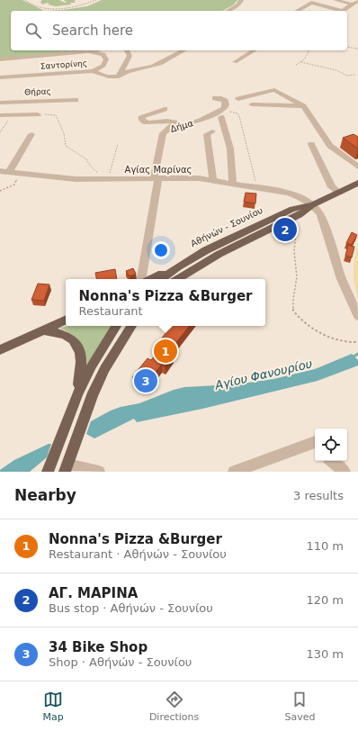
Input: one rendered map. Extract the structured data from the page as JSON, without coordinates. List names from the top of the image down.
{
  "streets": {
    "main road": ["Αθήνών - Σουνίου"],
    "street": [
      "Σαντορίνης",
      "Θήρας",
      "Δήμα",
      "Αγίας Μαρίνας"
    ]
  },
  "crossings": [
    ["Δήμα", "Αγίας Μαρίνας"],
    ["Αγίας Μαρίνας", "Αθήνών - Σουνίου"]
  ],
  "water": ["Αγίου Φανουρίου"],
  "page": {
    "search": "Search here",
    "pins": ["2", "1", "3"],
    "popup": ["Nonna's Pizza &Burger", "Restaurant"],
    "heading": ["Nearby", "3 results"],
    "list": [
      {
        "mark": "1",
        "name": "Nonna's Pizza &Burger",
        "note": "Restaurant · Αθήνών - Σουνίου",
        "value": "110 m"
      },
      {
        "mark": "2",
        "name": "ΑΓ. ΜΑΡΙΝΑ",
        "note": "Bus stop · Αθήνών - Σουνίου",
        "value": "120 m"
      },
      {
        "mark": "3",
        "name": "34 Bike Shop",
        "note": "Shop · Αθήνών - Σουνίου",
        "value": "130 m"
      }
    ],
    "nav": ["Map", "Directions", "Saved"]
  }
}
